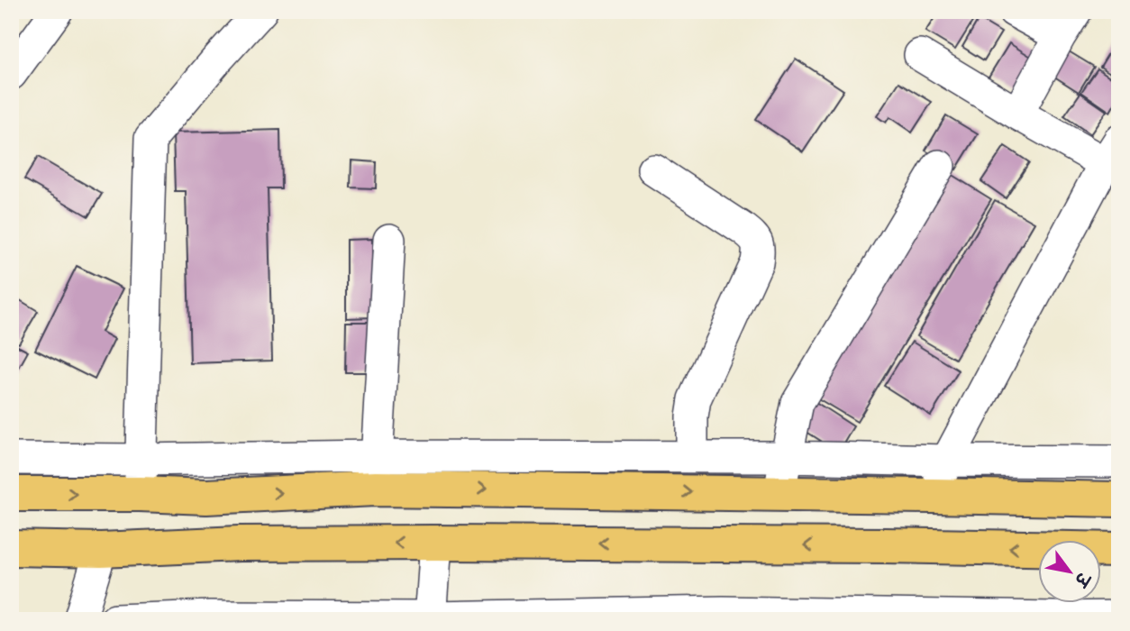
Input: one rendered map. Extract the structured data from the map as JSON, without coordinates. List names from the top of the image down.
{
  "north": "bottom right"
}
